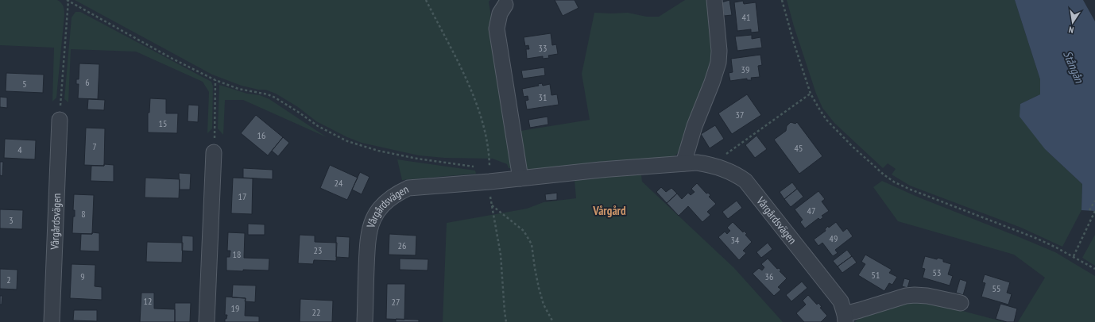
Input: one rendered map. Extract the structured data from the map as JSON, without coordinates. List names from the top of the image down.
{
  "streets": {
    "street": ["Vårgårdsvägen"]
  },
  "districts": ["Vårgård"],
  "water": ["Stångån"],
  "house_numbers": [
    "41",
    "33",
    "39",
    "6",
    "5",
    "31",
    "37",
    "15",
    "16",
    "7",
    "45",
    "4",
    "24",
    "17",
    "47",
    "8",
    "3",
    "49",
    "34",
    "26",
    "23",
    "18",
    "53",
    "51",
    "9",
    "36",
    "2",
    "55",
    "12",
    "27",
    "19",
    "22"
  ],
  "north": "bottom"
}
